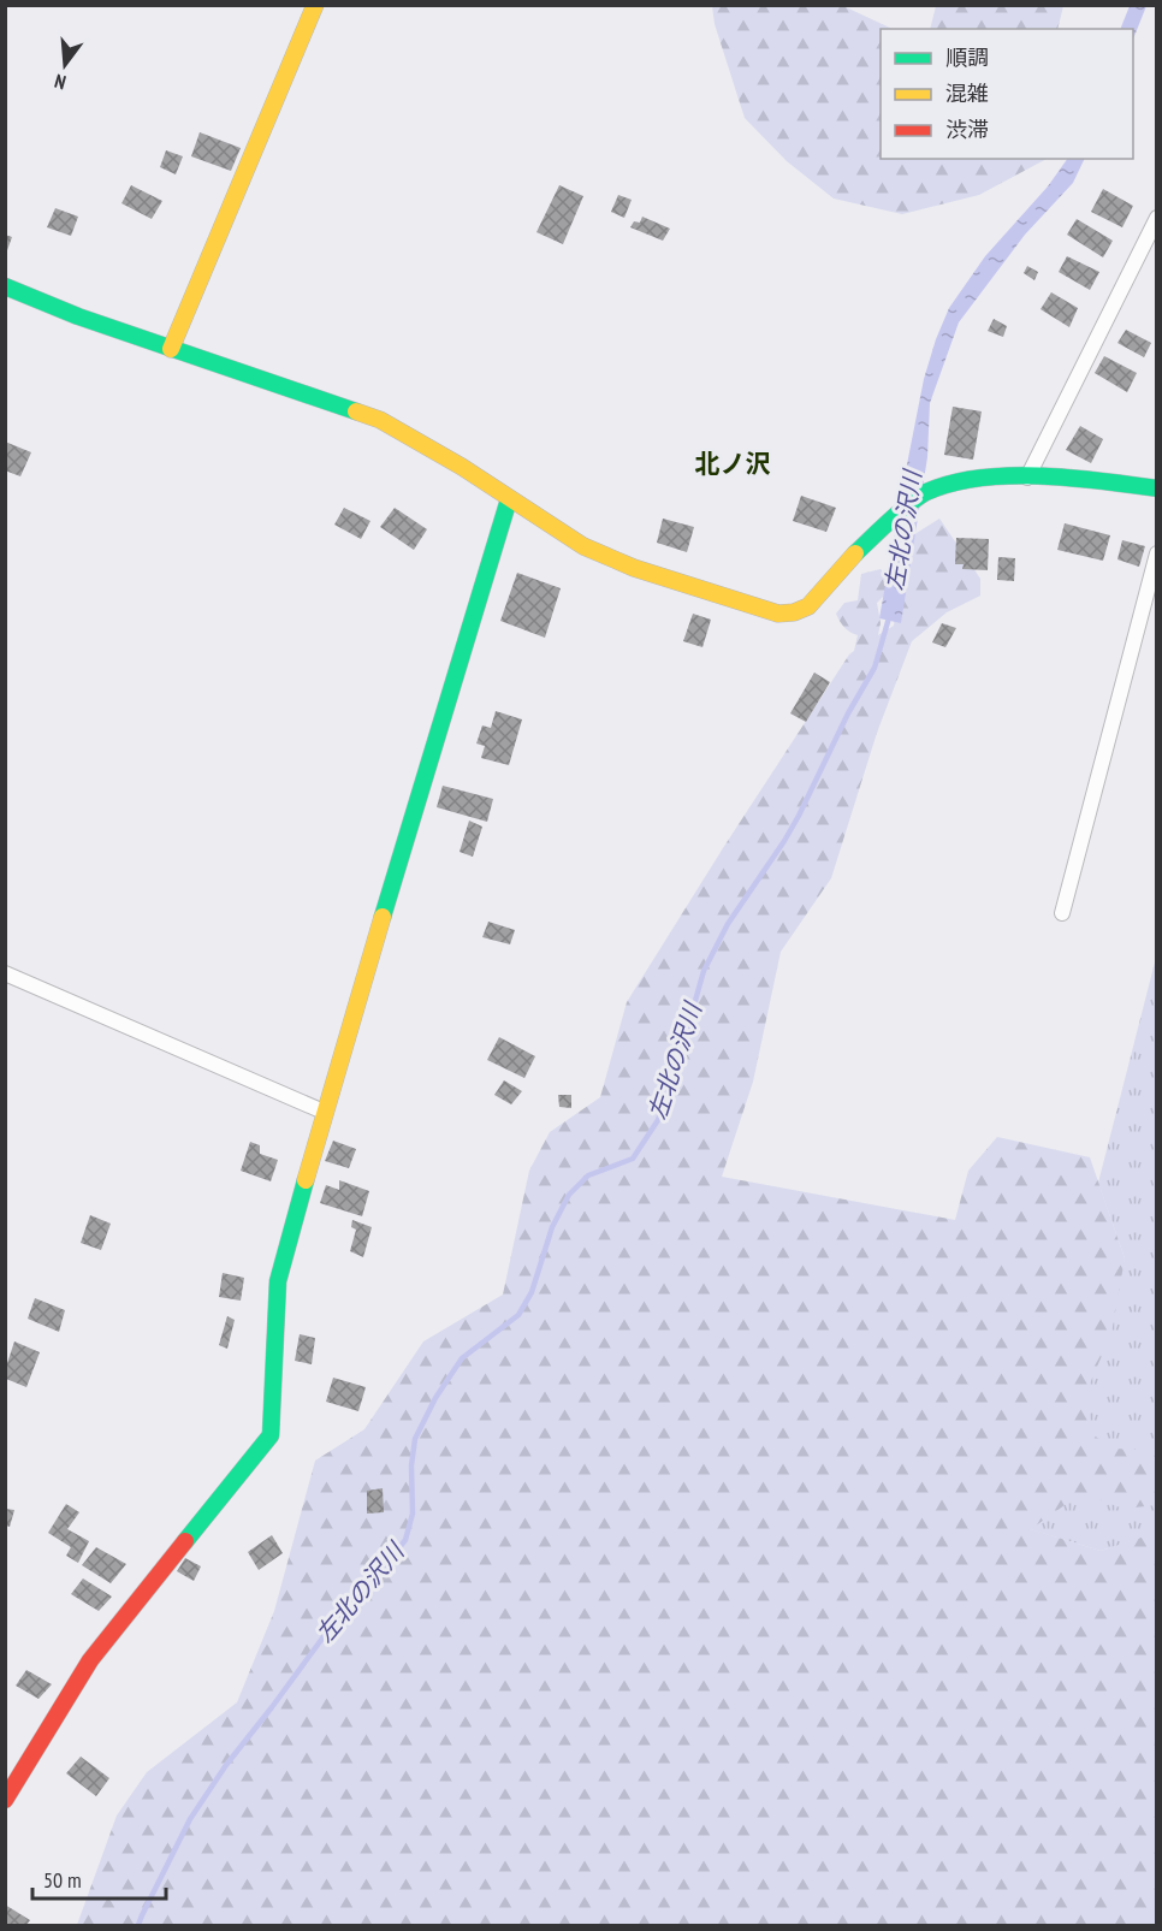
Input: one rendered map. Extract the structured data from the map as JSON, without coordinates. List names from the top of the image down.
{
  "districts": ["北ノ沢"],
  "water": ["左北の沢川"],
  "legend": ["順調", "混雑", "渋滞"],
  "scale_bar": "50 m",
  "north": "bottom"
}
